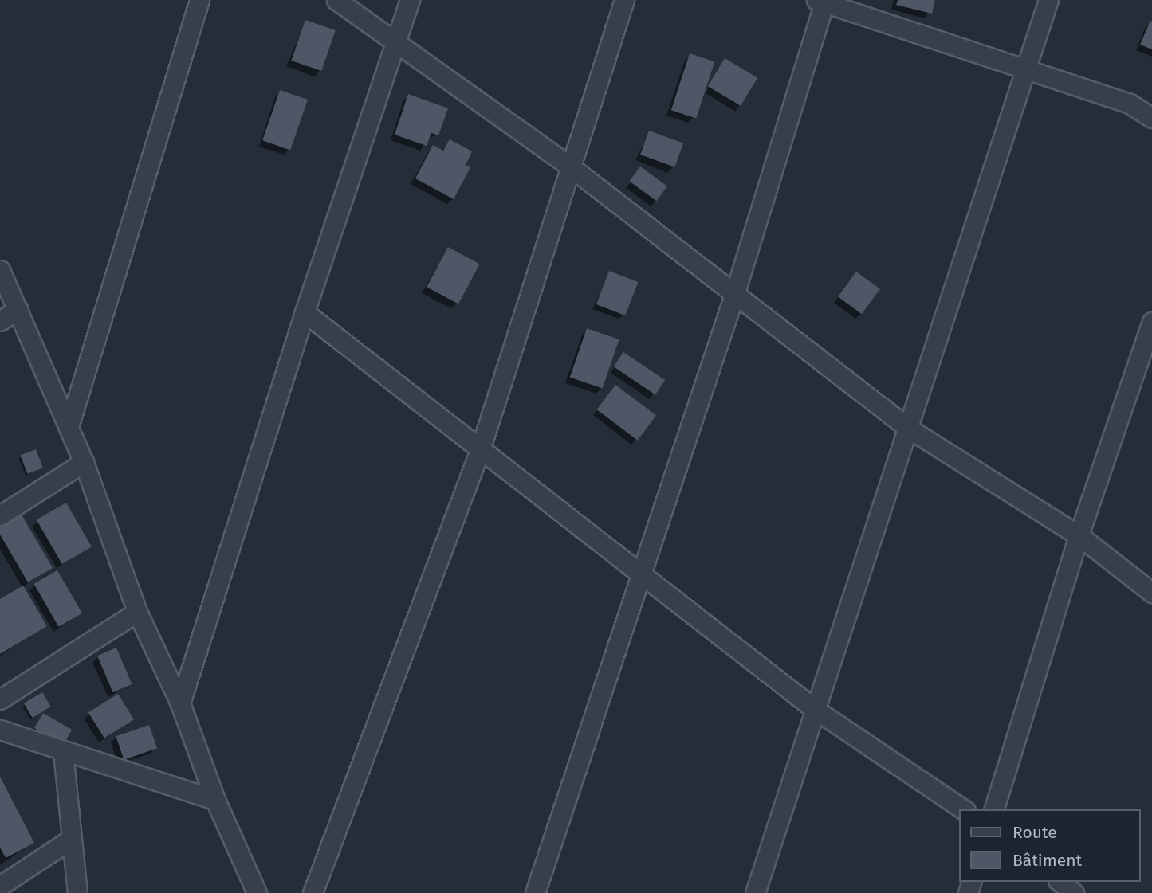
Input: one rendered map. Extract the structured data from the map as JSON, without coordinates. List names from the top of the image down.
{
  "legend": ["Route", "Bâtiment"]
}
